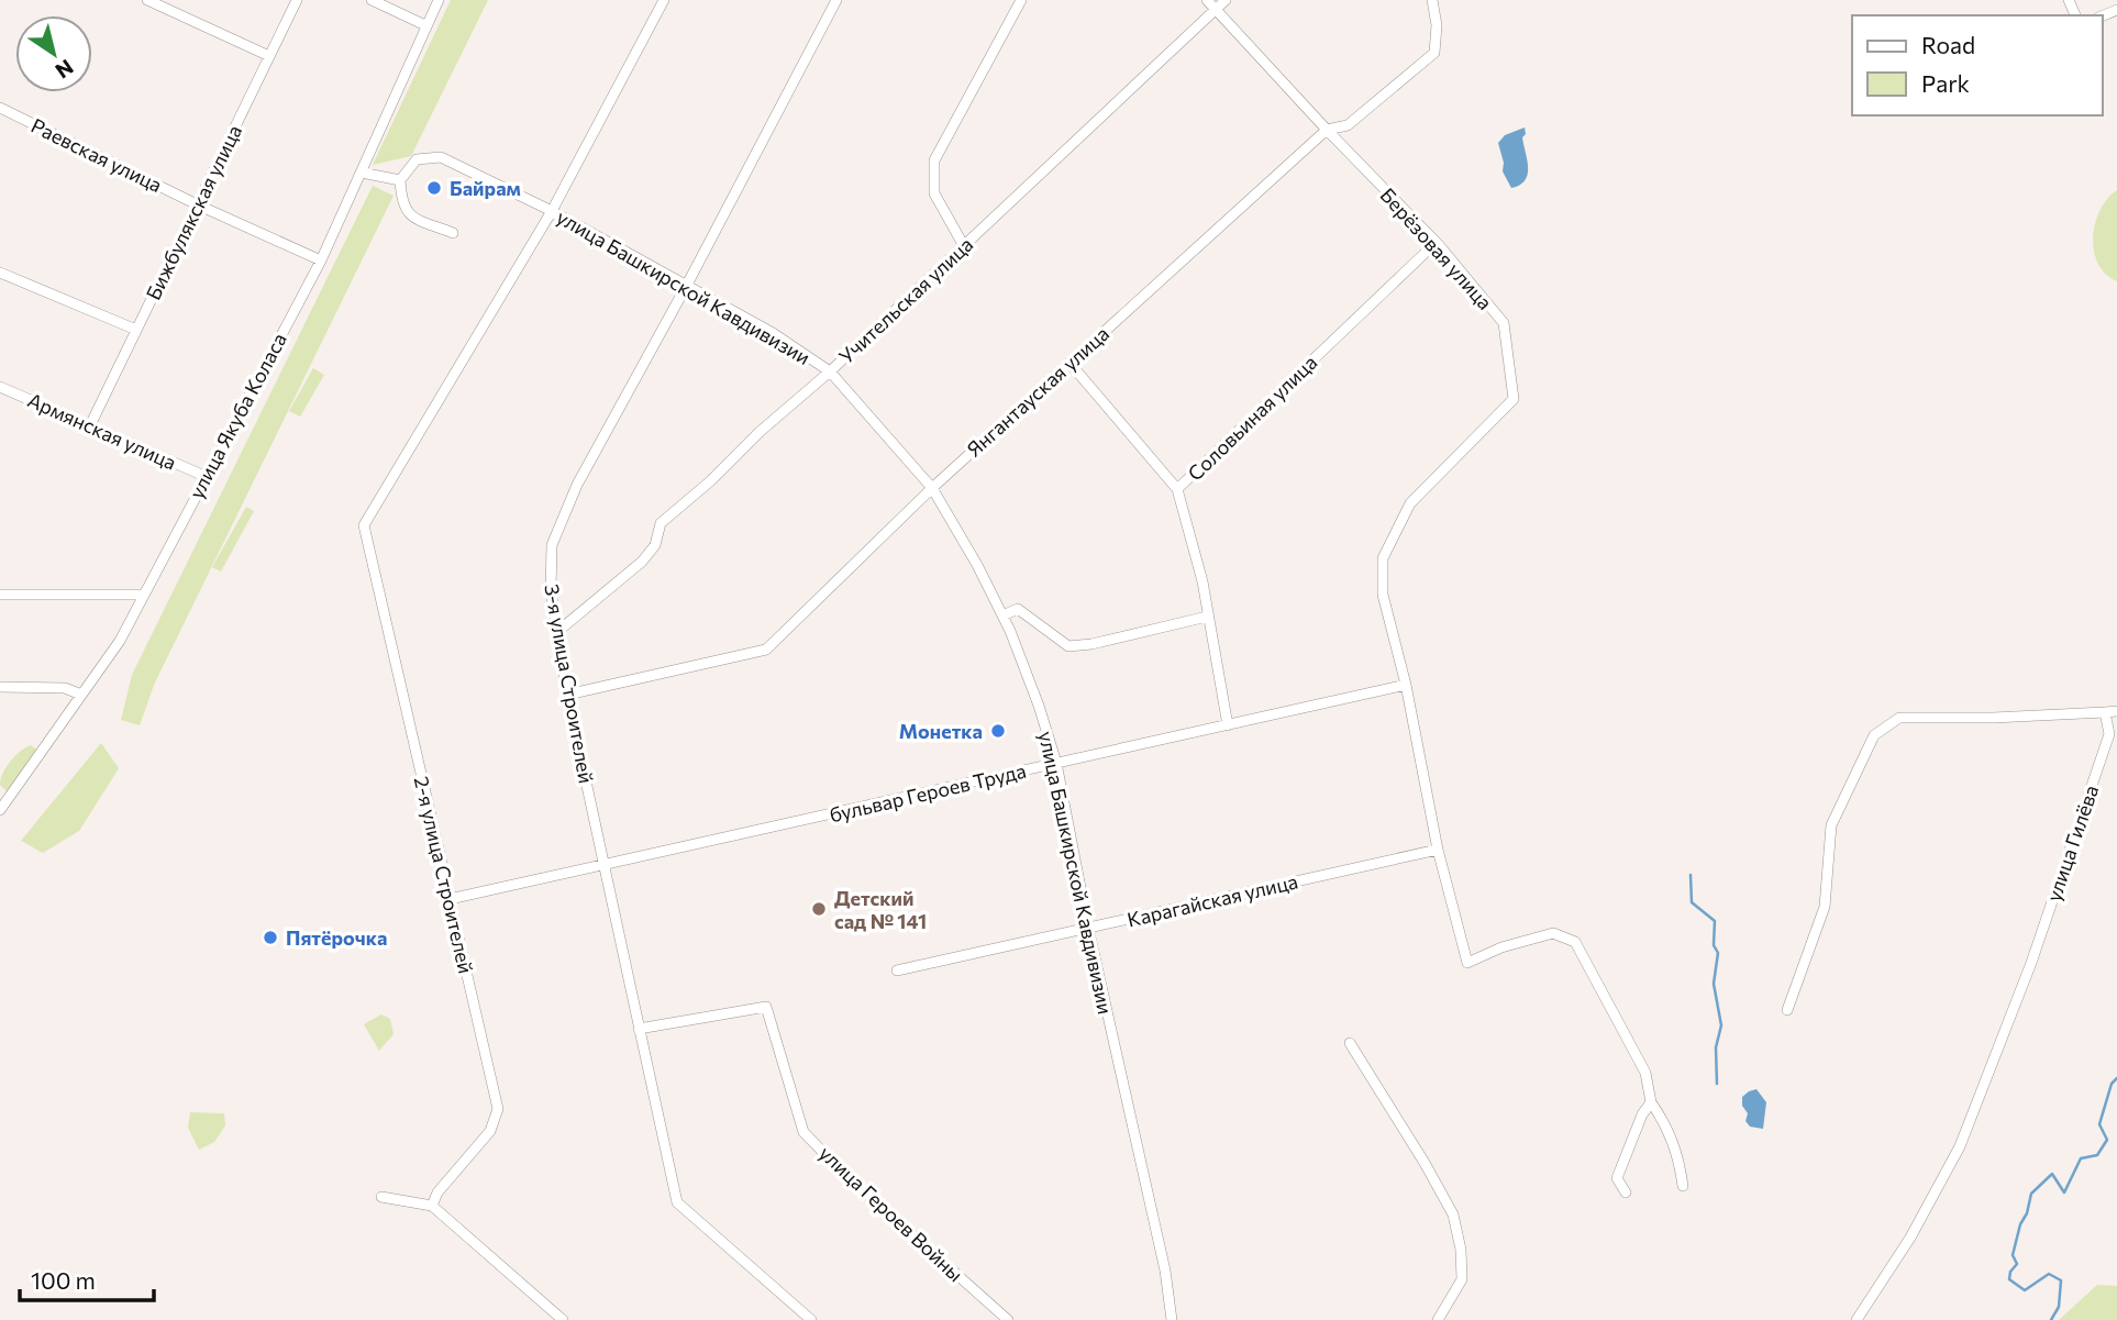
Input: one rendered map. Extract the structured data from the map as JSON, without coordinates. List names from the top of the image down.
{
  "streets": {
    "street": [
      "Раевская улица",
      "Бижбулякская улица",
      "Берёзовая улица",
      "улица Башкирской Кавдивизии",
      "Учительская улица",
      "Янгантауская улица",
      "улица Якуба Коласа",
      "Соловьиная улица",
      "Армянская улица",
      "3-я улица Строителей",
      "бульвар Героев Труда",
      "улица Гилёва",
      "2-я улица Строителей",
      "Карагайская улица",
      "улица Героев Войны"
    ]
  },
  "crossings": [
    ["Раевская улица", "Бижбулякская улица"],
    ["Раевская улица", "улица Якуба Коласа"],
    ["Бижбулякская улица", "Армянская улица"],
    ["Берёзовая улица", "Учительская улица"],
    ["Берёзовая улица", "Янгантауская улица"],
    ["Берёзовая улица", "Соловьиная улица"],
    ["Берёзовая улица", "бульвар Героев Труда"],
    ["Берёзовая улица", "Карагайская улица"],
    ["улица Башкирской Кавдивизии", "Учительская улица"],
    ["улица Башкирской Кавдивизии", "Янгантауская улица"],
    ["улица Башкирской Кавдивизии", "3-я улица Строителей"],
    ["улица Башкирской Кавдивизии", "бульвар Героев Труда"],
    ["улица Башкирской Кавдивизии", "2-я улица Строителей"],
    ["улица Башкирской Кавдивизии", "Карагайская улица"],
    ["Учительская улица", "3-я улица Строителей"],
    ["Янгантауская улица", "3-я улица Строителей"],
    ["улица Якуба Коласа", "Армянская улица"],
    ["Соловьиная улица", "бульвар Героев Труда"],
    ["3-я улица Строителей", "бульвар Героев Труда"],
    ["3-я улица Строителей", "улица Героев Войны"],
    ["бульвар Героев Труда", "2-я улица Строителей"]
  ],
  "places": [
    "Байрам",
    "Монетка",
    "Детский сад № 141",
    "Пятёрочка"
  ],
  "legend": ["Road", "Park"],
  "scale_bar": "100 m",
  "north": "bottom right"
}
